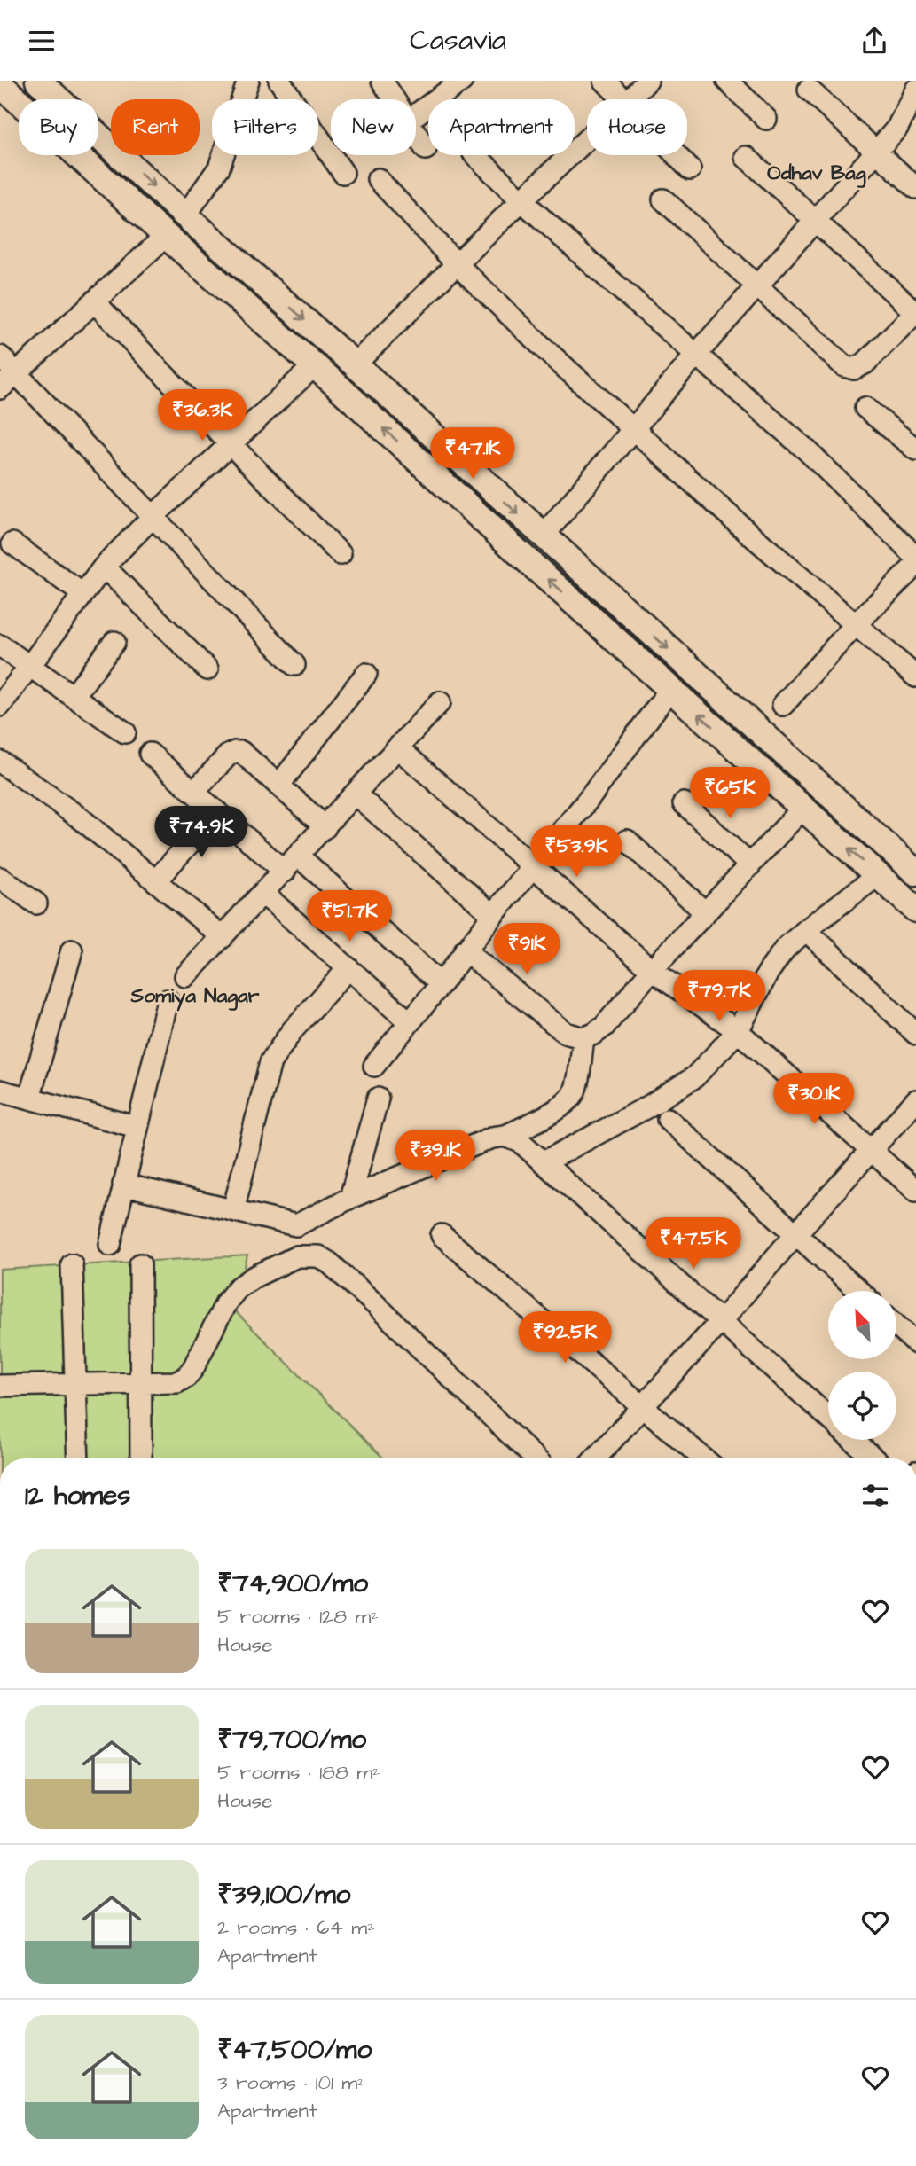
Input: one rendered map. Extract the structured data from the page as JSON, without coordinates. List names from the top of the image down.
{
  "districts": ["Odhav Bag", "Somiya Nagar"],
  "north": "top left",
  "page": {
    "header": "Casavia",
    "chip": [
      "Buy",
      "Rent",
      "Filters",
      "New",
      "Apartment",
      "House"
    ],
    "price": [
      "₹36.3K",
      "₹47.1K",
      "₹65K",
      "₹74.9K",
      "₹53.9K",
      "₹51.7K",
      "₹91K",
      "₹79.7K",
      "₹30.1K",
      "₹39.1K",
      "₹47.5K",
      "₹92.5K"
    ],
    "heading": "12 homes",
    "list": [
      {
        "name": "₹74,900/mo",
        "note": "5 rooms · 128 m² · House"
      },
      {
        "name": "₹79,700/mo",
        "note": "5 rooms · 188 m² · House"
      },
      {
        "name": "₹39,100/mo",
        "note": "2 rooms · 64 m² · Apartment"
      },
      {
        "name": "₹47,500/mo",
        "note": "3 rooms · 101 m² · Apartment"
      }
    ]
  }
}
